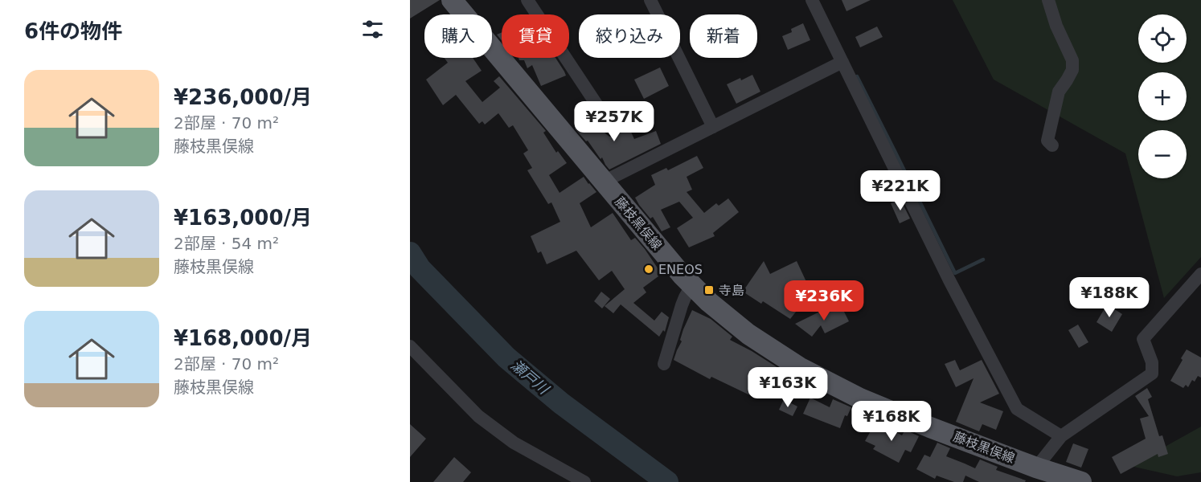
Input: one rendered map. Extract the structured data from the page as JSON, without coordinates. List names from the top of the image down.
{
  "streets": {
    "main road": ["藤枝黒俣線"]
  },
  "water": ["瀬戸川"],
  "places": {
    "other": ["ENEOS"],
    "transit": ["寺島"]
  },
  "page": {
    "heading": "6件の物件",
    "map_buttons": ["+", "−"],
    "chip": [
      "購入",
      "賃貸",
      "絞り込み",
      "新着"
    ],
    "list": [
      {
        "name": "¥236,000/月",
        "note": "2部屋 · 70 m² · 藤枝黒俣線"
      },
      {
        "name": "¥163,000/月",
        "note": "2部屋 · 54 m² · 藤枝黒俣線"
      },
      {
        "name": "¥168,000/月",
        "note": "2部屋 · 70 m² · 藤枝黒俣線"
      }
    ],
    "price": [
      "¥257K",
      "¥221K",
      "¥188K",
      "¥236K",
      "¥163K",
      "¥168K"
    ]
  }
}
